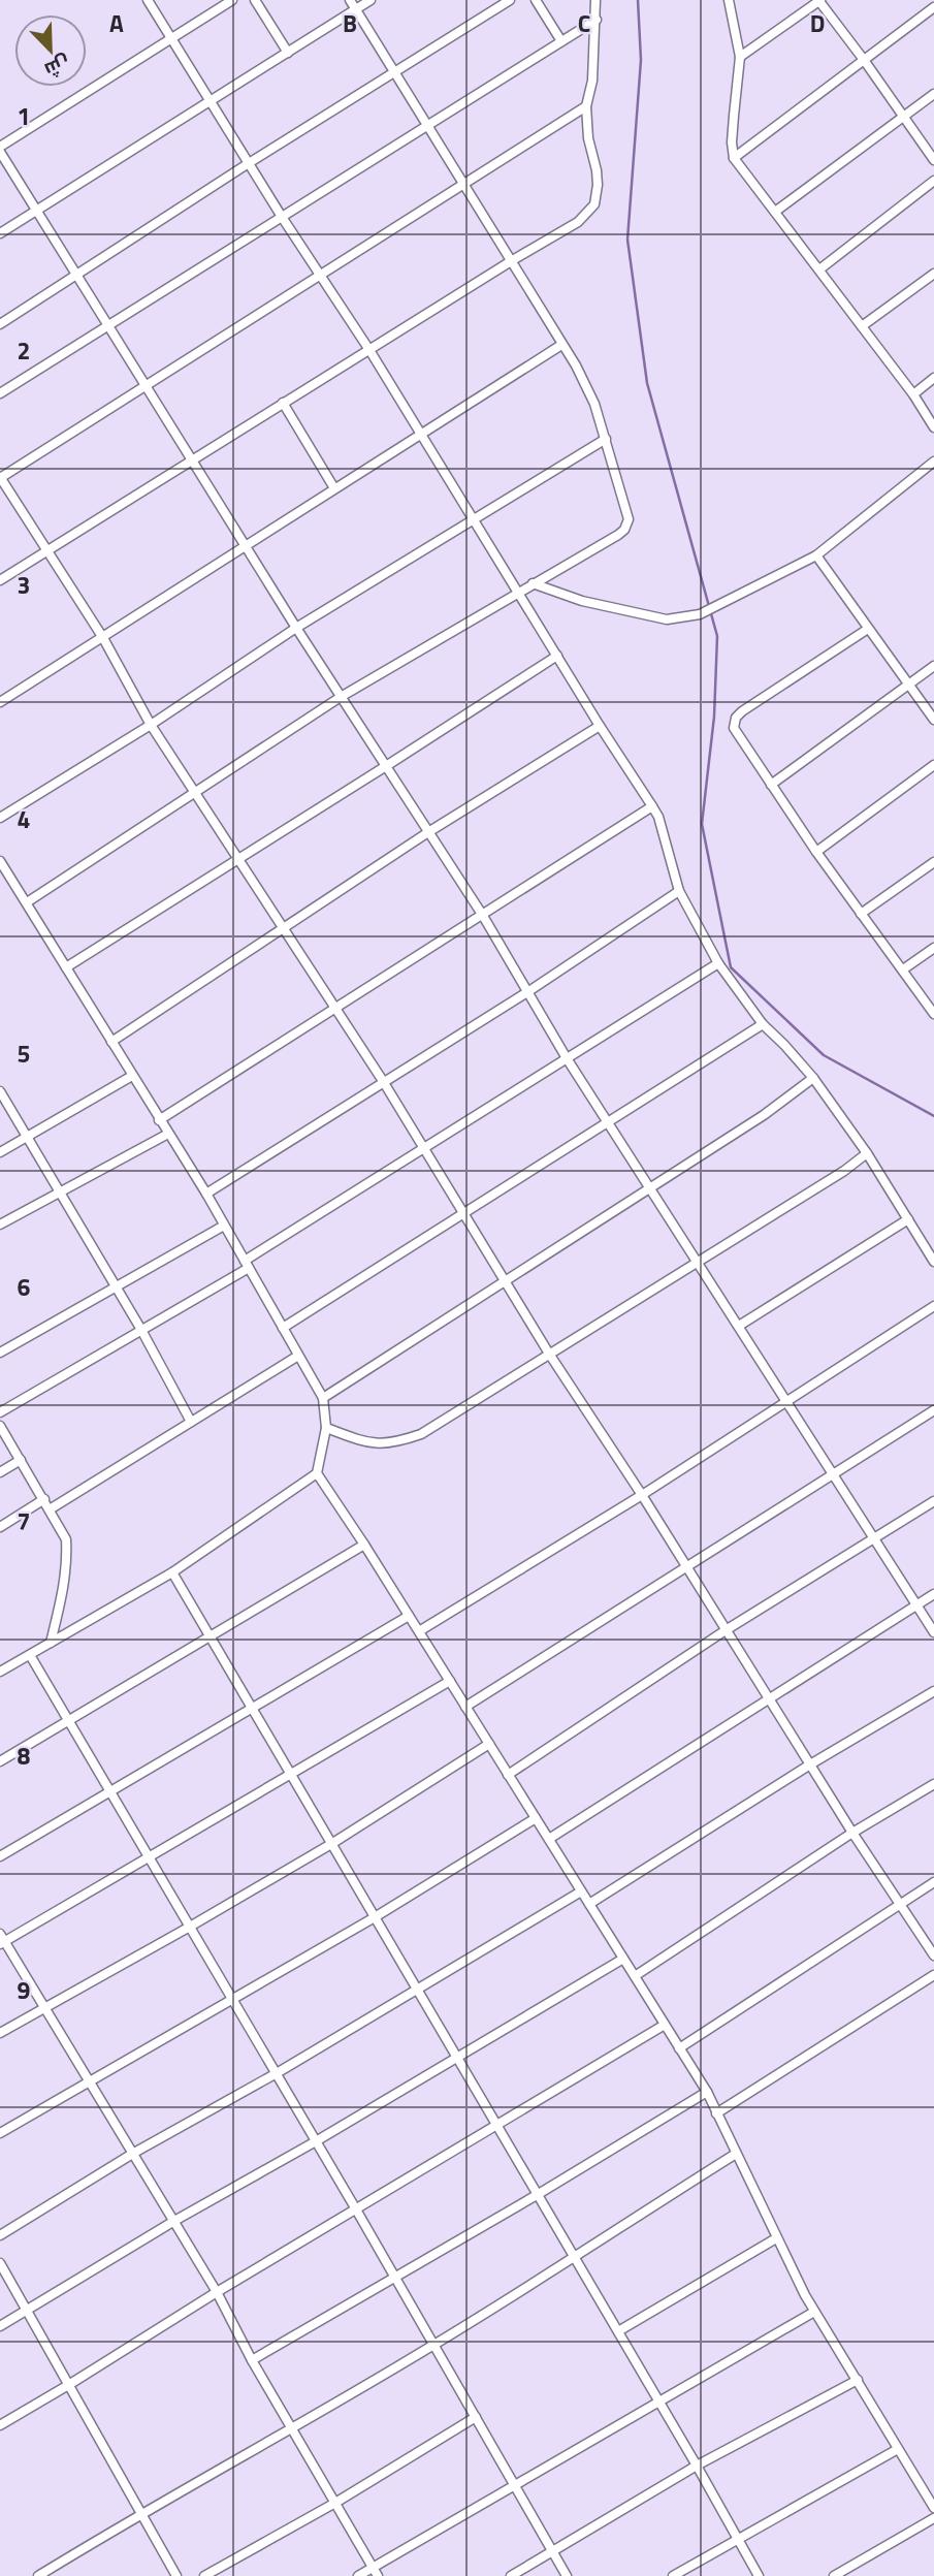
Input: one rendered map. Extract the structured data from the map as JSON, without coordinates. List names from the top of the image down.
{
  "north": "bottom right",
  "grid": {
    "columns": [
      "A",
      "B",
      "C",
      "D"
    ],
    "rows": [
      "1",
      "2",
      "3",
      "4",
      "5",
      "6",
      "7",
      "8",
      "9"
    ]
  }
}
